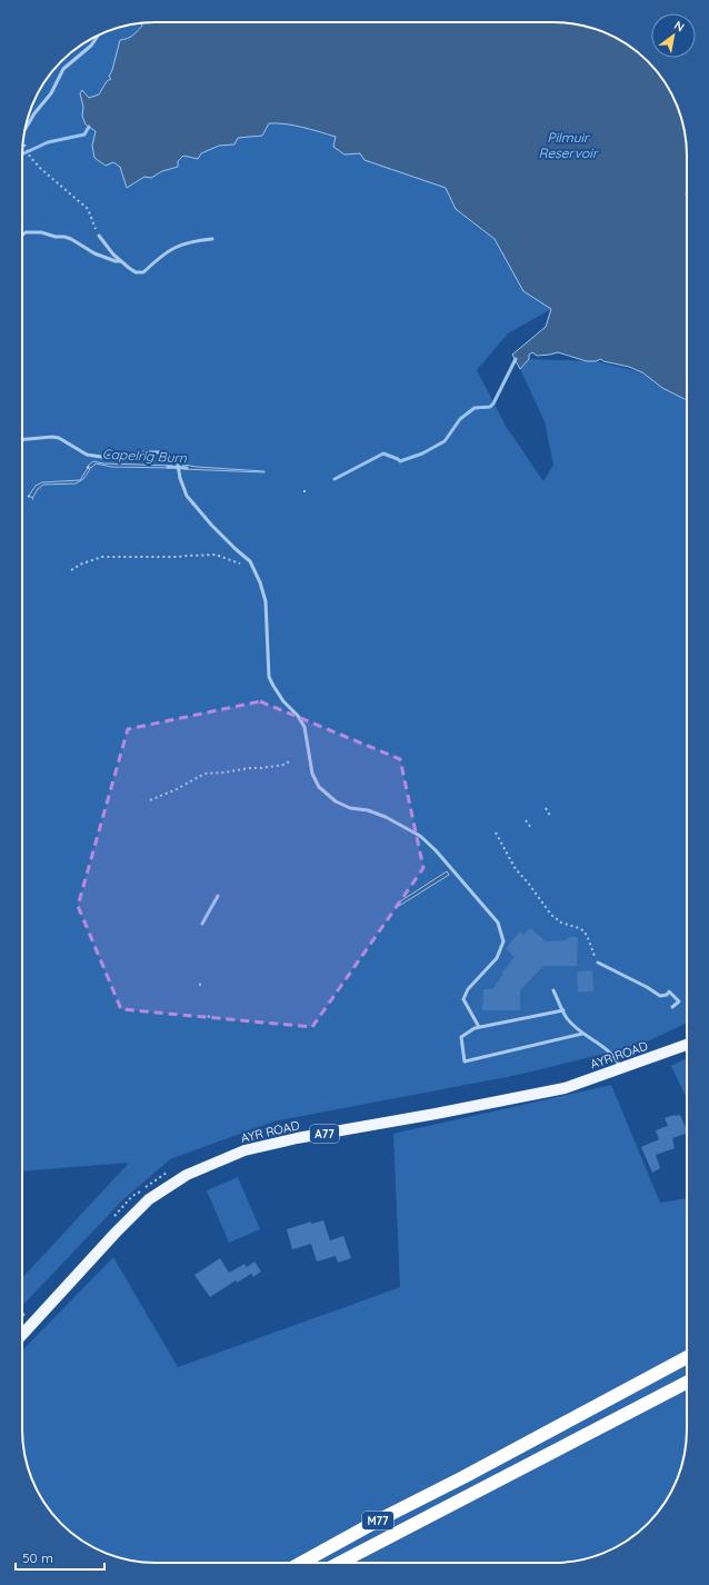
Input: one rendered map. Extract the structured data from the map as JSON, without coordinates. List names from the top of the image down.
{
  "streets": {
    "highway": ["M77"],
    "main road": ["AYR ROAD", "A77"]
  },
  "water": ["Pilmuir Reservoir", "Capelrig Burn"],
  "scale_bar": "50 m",
  "north": "top right"
}
